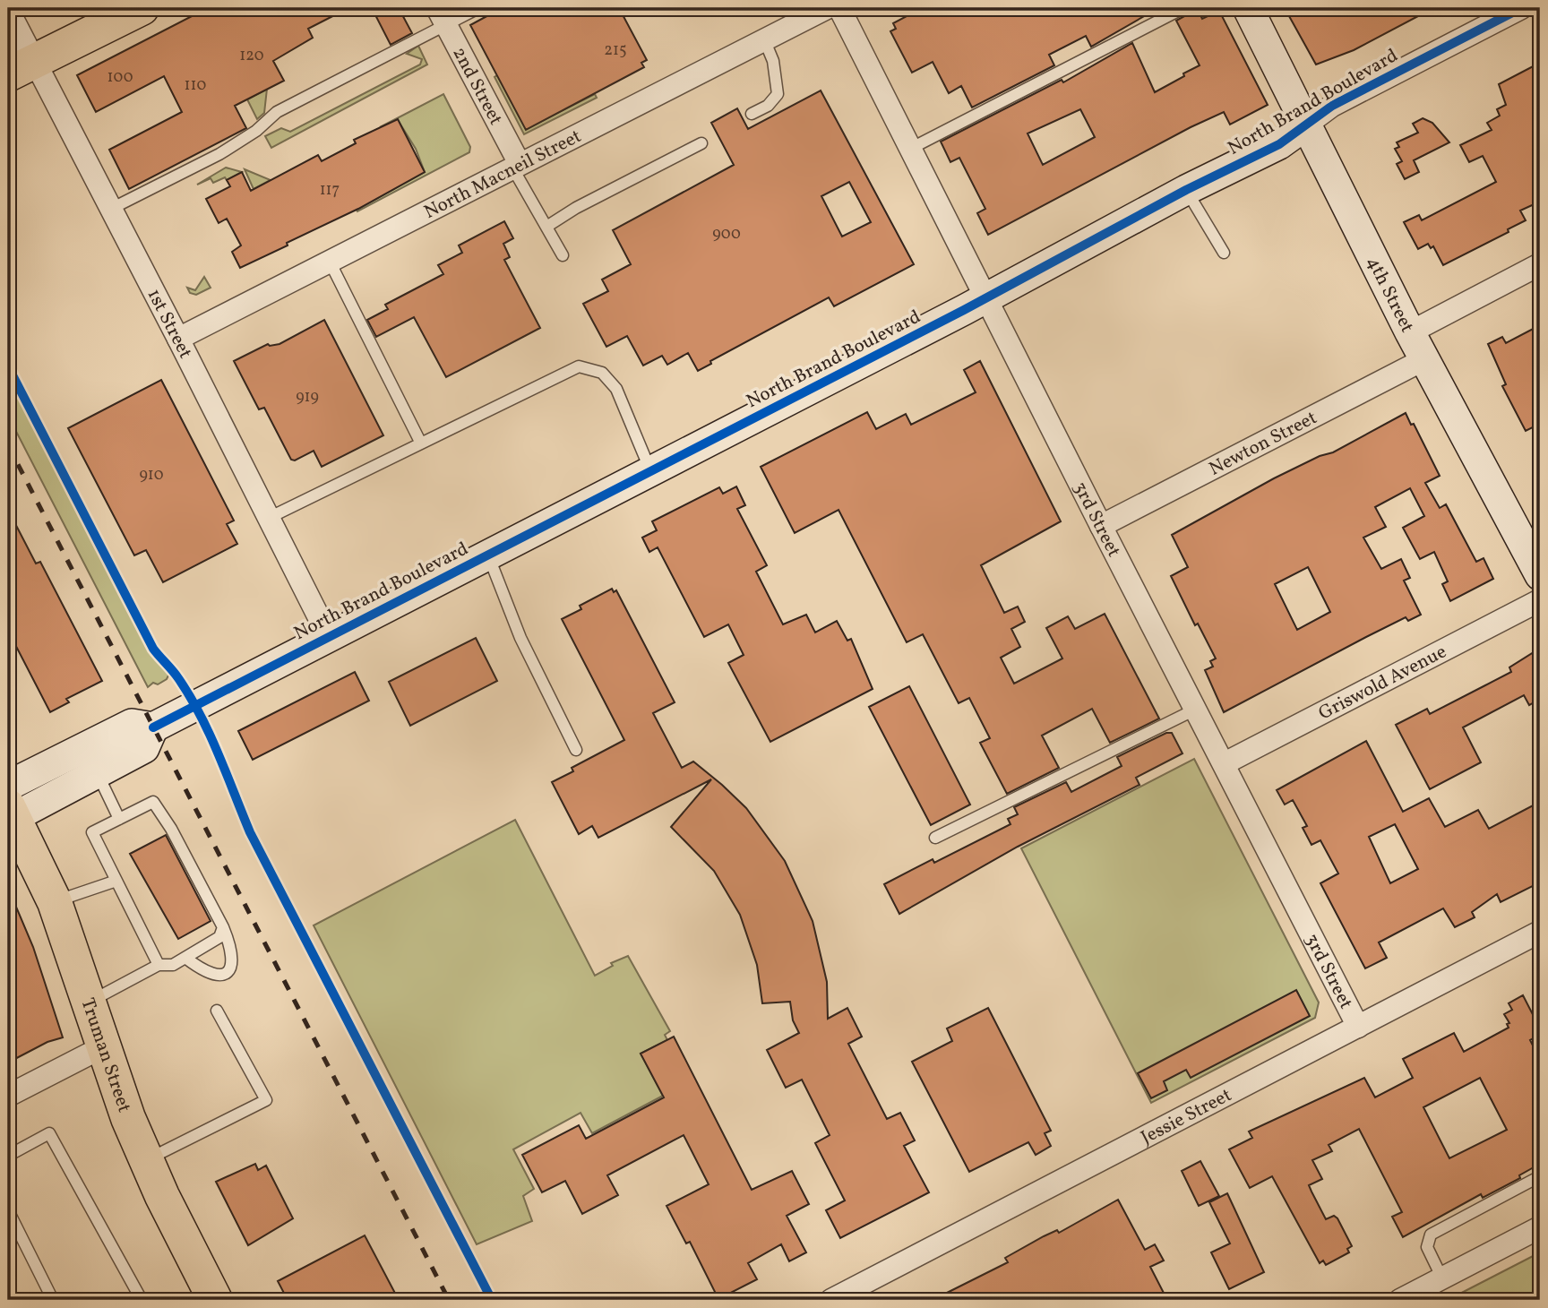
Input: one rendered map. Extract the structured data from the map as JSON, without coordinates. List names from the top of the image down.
{
  "streets": {
    "main road": ["Truman Street"],
    "street": [
      "2nd Street",
      "North Brand Boulevard",
      "North Macneil Street",
      "4th Street",
      "1st Street",
      "Newton Street",
      "3rd Street",
      "Griswold Avenue",
      "Jessie Street"
    ]
  },
  "crossings": [
    ["2nd Street", "North Macneil Street"],
    ["North Brand Boulevard", "4th Street"],
    ["North Brand Boulevard", "1st Street"],
    ["North Brand Boulevard", "3rd Street"],
    ["North Macneil Street", "1st Street"],
    ["4th Street", "Newton Street"],
    ["Newton Street", "3rd Street"],
    ["3rd Street", "Griswold Avenue"],
    ["3rd Street", "Jessie Street"]
  ],
  "house_numbers": [
    "215",
    "120",
    "100",
    "110",
    "117",
    "900",
    "919",
    "910"
  ]
}
